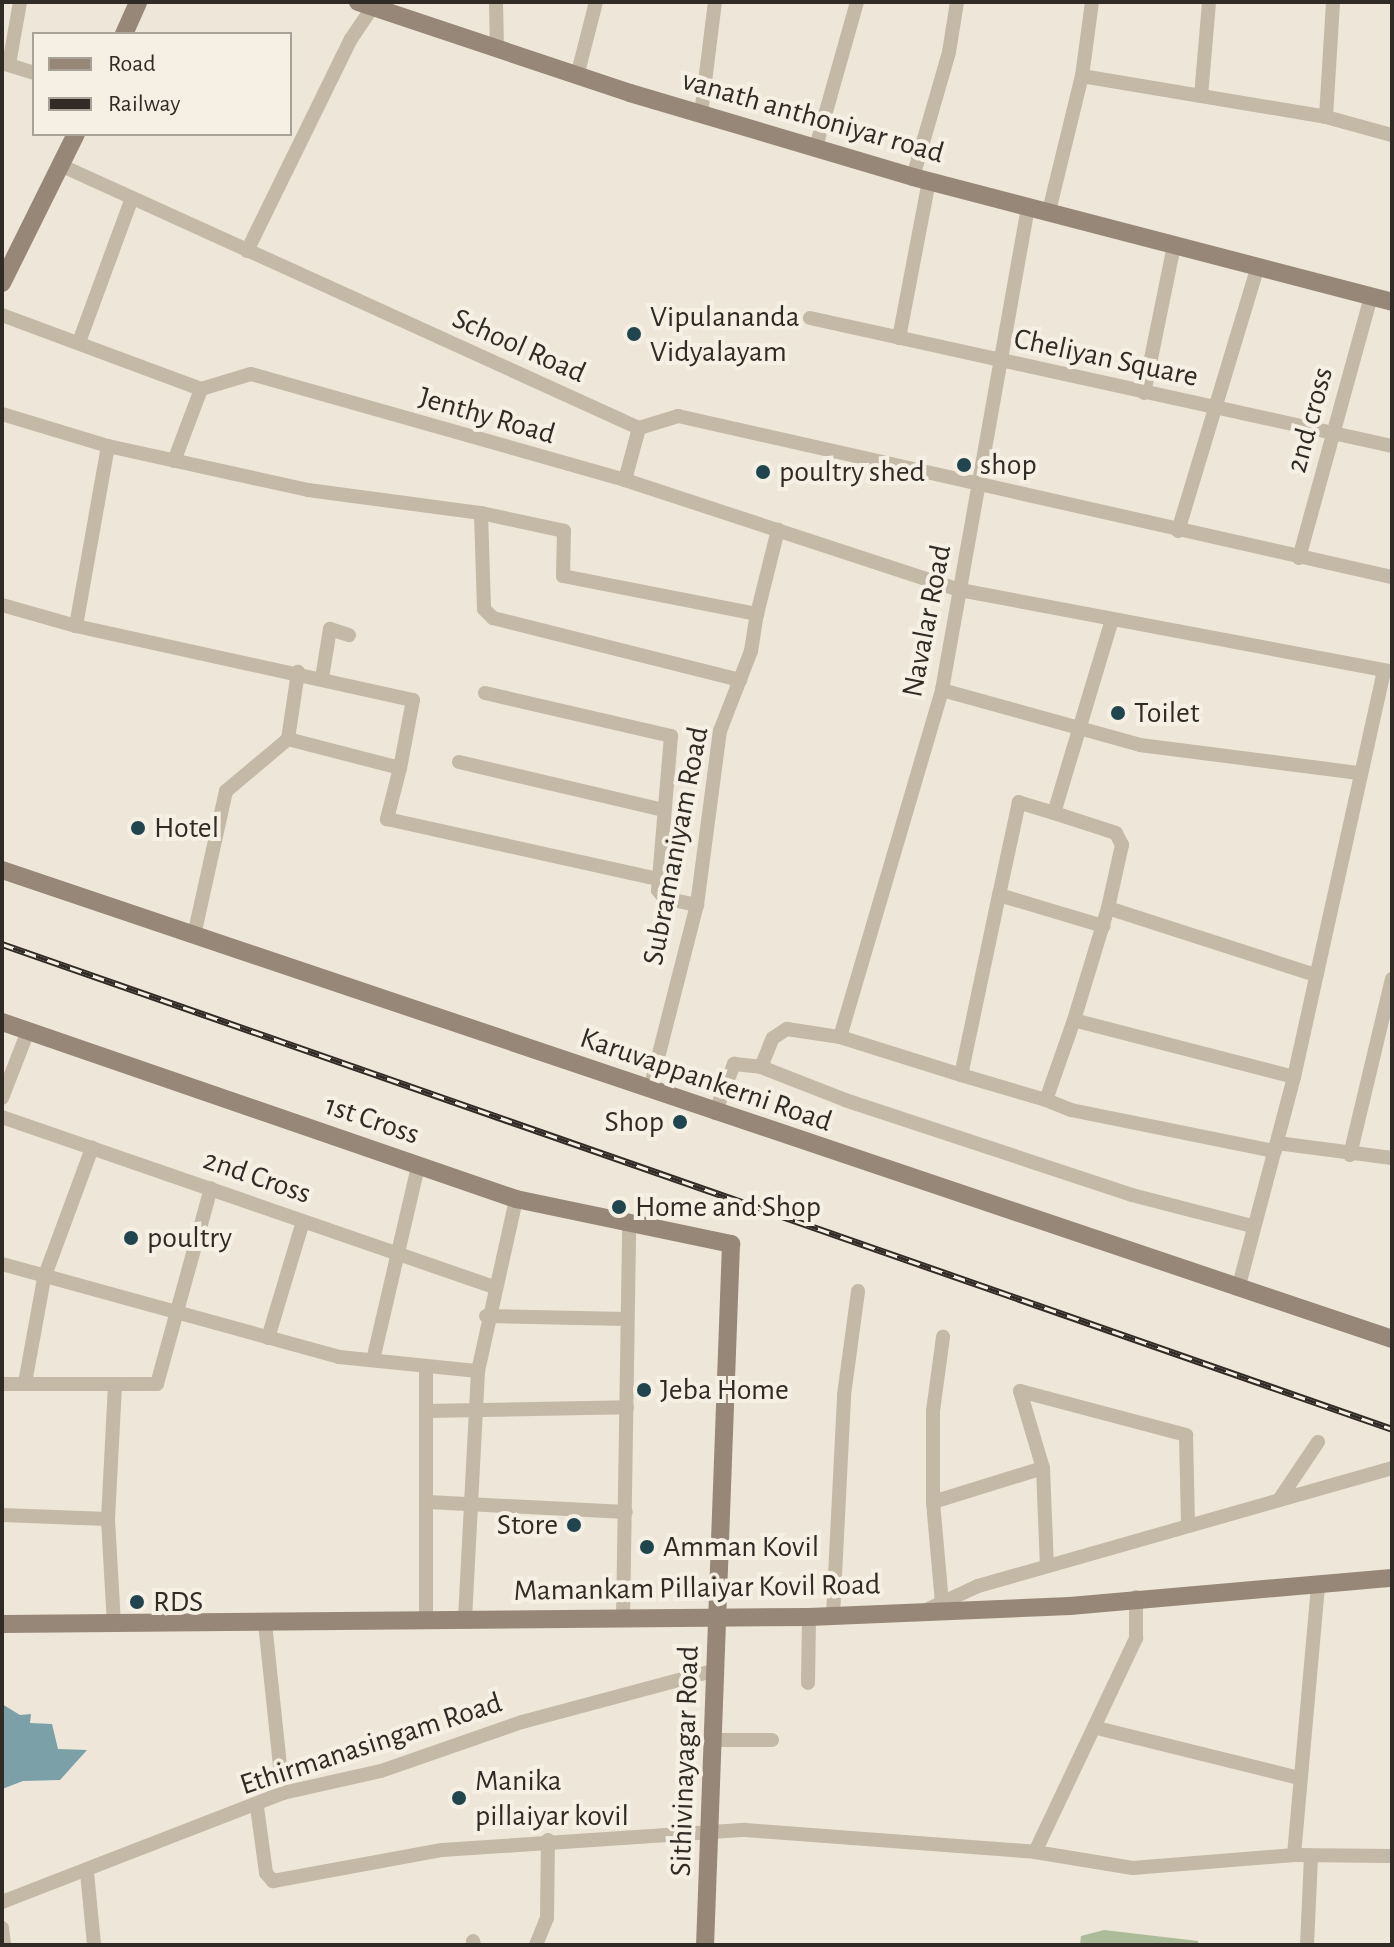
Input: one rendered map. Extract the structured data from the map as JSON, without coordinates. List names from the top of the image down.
{
  "streets": {
    "street": [
      "vanath anthoniyar road",
      "School Road",
      "Cheliyan Square",
      "Jenthy Road",
      "2nd cross",
      "Navalar Road",
      "Subramaniyam Road",
      "Karuvappankerni Road",
      "1st Cross",
      "2nd Cross",
      "Mamankam Pillaiyar Kovil Road",
      "Ethirmanasingam Road",
      "Sithivinayagar Road"
    ]
  },
  "crossings": [
    ["vanath anthoniyar road", "2nd cross"],
    ["vanath anthoniyar road", "Navalar Road"],
    ["Cheliyan Square", "2nd cross"],
    ["Cheliyan Square", "Navalar Road"],
    ["Jenthy Road", "Navalar Road"],
    ["Jenthy Road", "Subramaniyam Road"],
    ["Subramaniyam Road", "Karuvappankerni Road"],
    ["1st Cross", "Sithivinayagar Road"],
    ["Mamankam Pillaiyar Kovil Road", "Sithivinayagar Road"],
    ["Ethirmanasingam Road", "Sithivinayagar Road"]
  ],
  "places": [
    "Vipulananda Vidyalayam",
    "shop",
    "poultry shed",
    "Toilet",
    "Hotel",
    "Shop",
    "Home and Shop",
    "poultry",
    "Jeba Home",
    "Store",
    "Amman Kovil",
    "RDS",
    "Manika pillaiyar kovil"
  ],
  "legend": ["Road", "Railway"]
}
